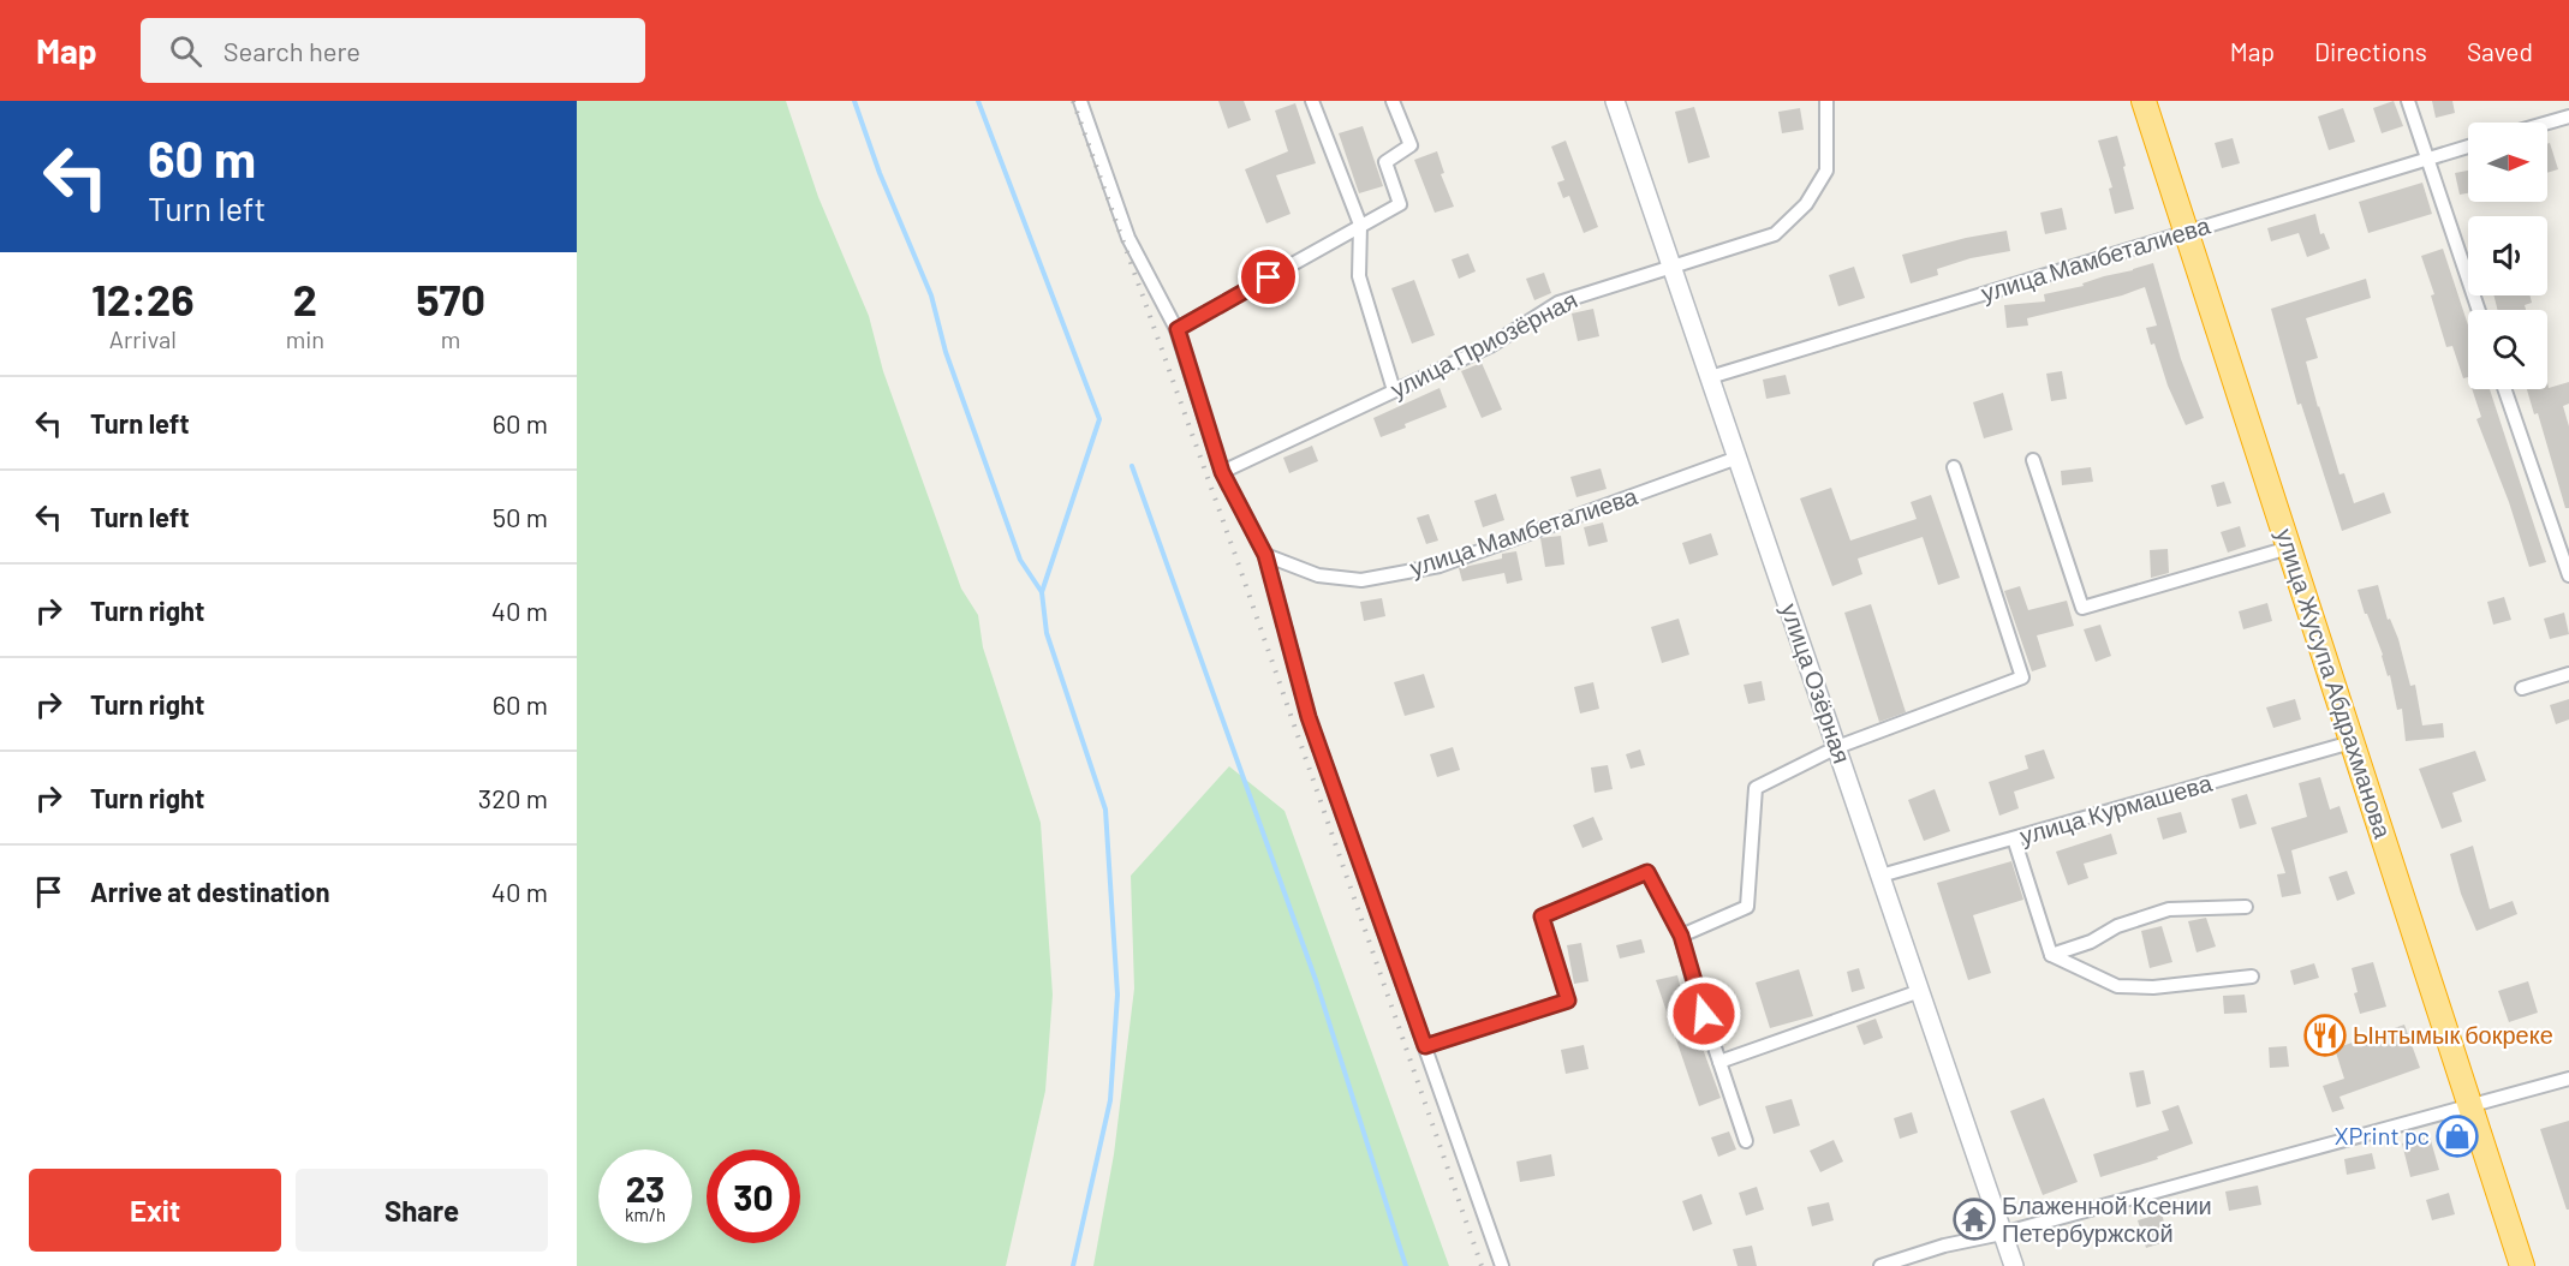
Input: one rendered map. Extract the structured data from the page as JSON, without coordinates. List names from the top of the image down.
{
  "streets": {
    "highway": ["улица Жусупа Абдрахманова"],
    "street": [
      "улица Мамбеталиева",
      "улица Приозёрная",
      "улица Озёрная",
      "улица Курмашева"
    ]
  },
  "crossings": [
    ["улица Мамбеталиева", "улица Озёрная"],
    ["улица Мамбеталиева", "улица Жусупа Абдрахманова"],
    ["улица Приозёрная", "улица Озёрная"],
    ["улица Озёрная", "улица Курмашева"],
    ["улица Жусупа Абдрахманова", "улица Курмашева"]
  ],
  "places": {
    "restaurant": ["Ынтымык бокреке"],
    "shop": ["XPrint pc"],
    "temple": ["Блаженной Ксении Петербуржской"]
  },
  "north": "right",
  "page": {
    "header": "Map",
    "search": "Search here",
    "nav": ["Map", "Directions", "Saved"],
    "turn": ["60 m", "Turn left"],
    "eta": [
      "12:26",
      "Arrival",
      "2",
      "min",
      "570",
      "m"
    ],
    "list": [
      {
        "name": "Turn left",
        "value": "60 m"
      },
      {
        "name": "Turn left",
        "value": "50 m"
      },
      {
        "name": "Turn right",
        "value": "40 m"
      },
      {
        "name": "Turn right",
        "value": "60 m"
      },
      {
        "name": "Turn right",
        "value": "320 m"
      },
      {
        "name": "Arrive at destination",
        "value": "40 m"
      }
    ],
    "speed": "23 km/h",
    "limit": "30",
    "buttons": ["Exit", "Share"]
  }
}
